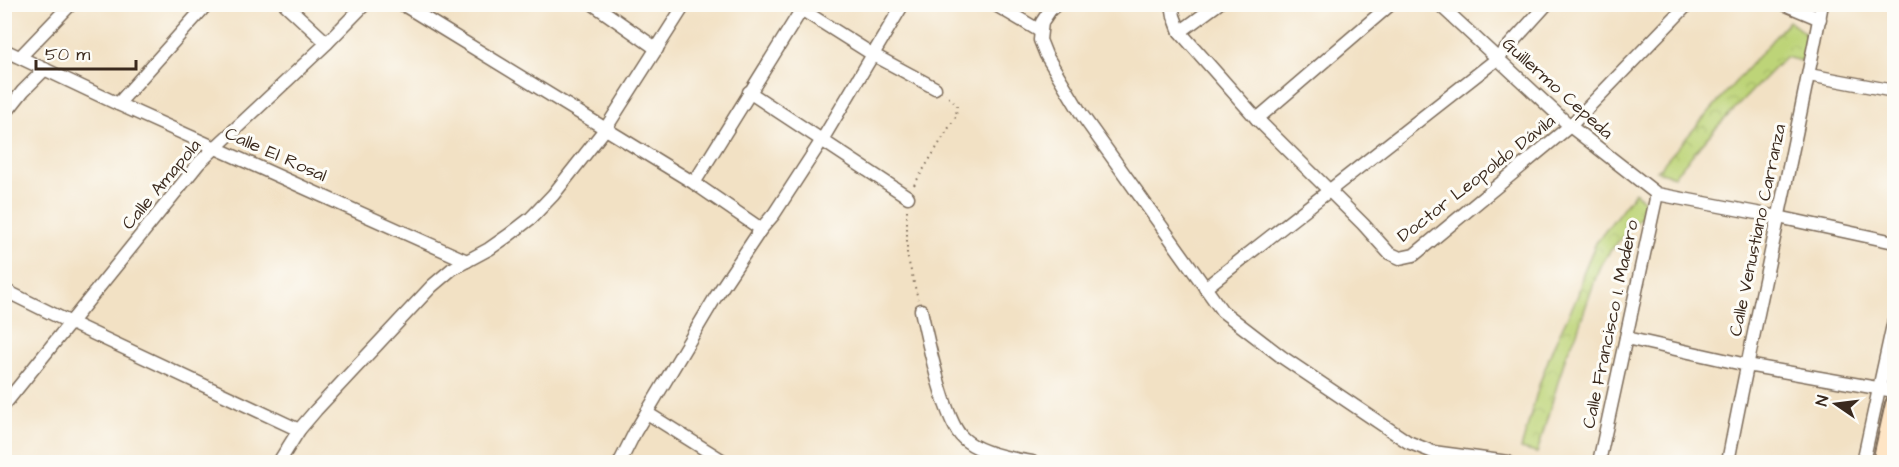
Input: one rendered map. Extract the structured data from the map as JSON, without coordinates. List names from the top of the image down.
{
  "streets": {
    "street": [
      "Guillermo Cepeda",
      "Calle El Rosal",
      "Doctor Leopoldo Dávila",
      "Calle Amapola",
      "Calle Venustiano Carranza",
      "Calle Francisco I. Madero"
    ]
  },
  "crossings": [
    ["Guillermo Cepeda", "Doctor Leopoldo Dávila"],
    ["Guillermo Cepeda", "Calle Francisco I. Madero"],
    ["Calle El Rosal", "Calle Amapola"]
  ],
  "scale_bar": "50 m",
  "north": "left"
}
